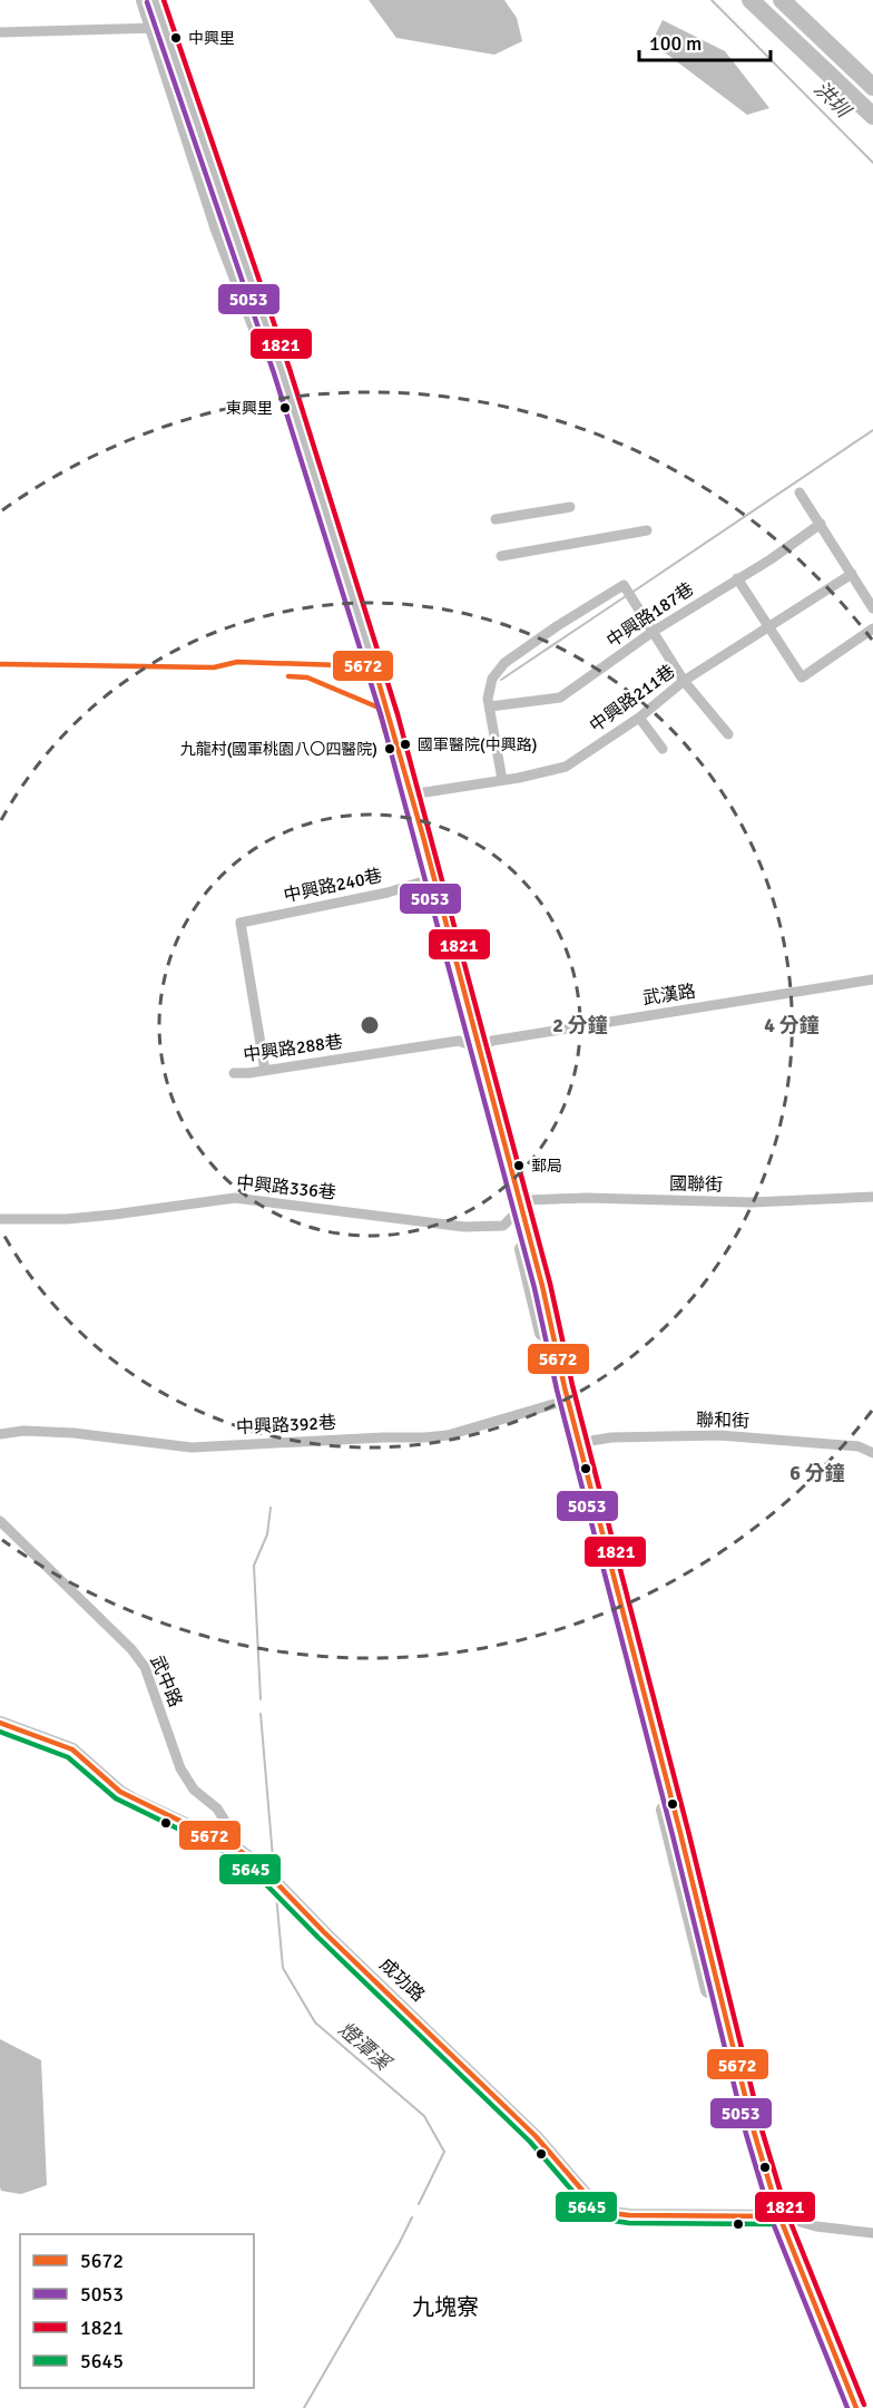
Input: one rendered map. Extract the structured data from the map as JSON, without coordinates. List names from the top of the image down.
{
  "streets": {
    "street": [
      "中興路187巷",
      "中興路211巷",
      "中興路240巷",
      "武漢路",
      "中興路288巷",
      "國聯街",
      "中興路336巷",
      "聯和街",
      "中興路392巷",
      "武中路",
      "成功路"
    ]
  },
  "crossings": [
    ["中興路240巷", "中興路288巷"],
    ["武漢路", "中興路288巷"],
    ["國聯街", "中興路336巷"],
    ["武中路", "成功路"]
  ],
  "districts": ["九塊寮"],
  "water": ["洪圳", "燈潭溪"],
  "places": [
    "中興里",
    "東興里",
    "國軍醫院(中興路)",
    "九龍村(國軍桃園八〇四醫院)",
    "郵局"
  ],
  "lines": [
    "transit line 1821",
    "transit line 5053",
    "transit line 5672",
    "transit line 5645"
  ],
  "legend": [
    "5672",
    "5053",
    "1821",
    "5645"
  ],
  "scale_bar": "100 m",
  "rings": ["2 分鐘", "4 分鐘", "6 分鐘"]
}
